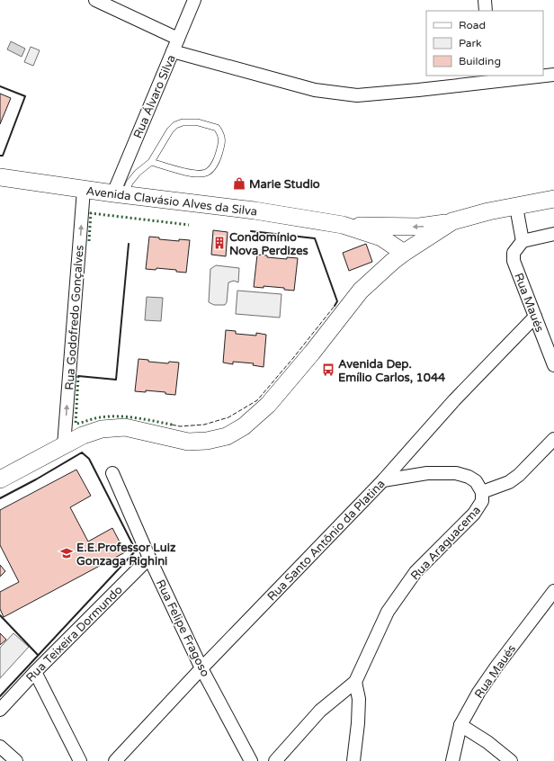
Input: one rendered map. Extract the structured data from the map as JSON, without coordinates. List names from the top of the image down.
{
  "streets": {
    "main road": ["Avenida Clavásio Alves da Silva"],
    "street": [
      "Rua Álvaro Silva",
      "Rua Maués",
      "Rua Godofredo Gonçalves",
      "Rua Santo Antônio da Platina",
      "Rua Araguacema",
      "Rua Felipe Fragoso",
      "Rua Teixeira Dormundo"
    ]
  },
  "crossings": [
    ["Rua Álvaro Silva", "Avenida Clavásio Alves da Silva"],
    ["Avenida Clavásio Alves da Silva", "Rua Godofredo Gonçalves"],
    ["Rua Maués", "Rua Santo Antônio da Platina"],
    ["Rua Santo Antônio da Platina", "Rua Araguacema"],
    ["Rua Santo Antônio da Platina", "Rua Felipe Fragoso"],
    ["Rua Felipe Fragoso", "Rua Teixeira Dormundo"]
  ],
  "one_way": ["Rua Godofredo Gonçalves"],
  "places": {
    "shop": ["Marie Studio"],
    "building": ["Condomínio Nova Perdizes"],
    "bus stop": ["Avenida Dep. Emílio Carlos, 1044"],
    "school or university": ["E.E.Professor Luiz Gonzaga Righini"]
  },
  "legend": ["Road", "Park", "Building"]
}
